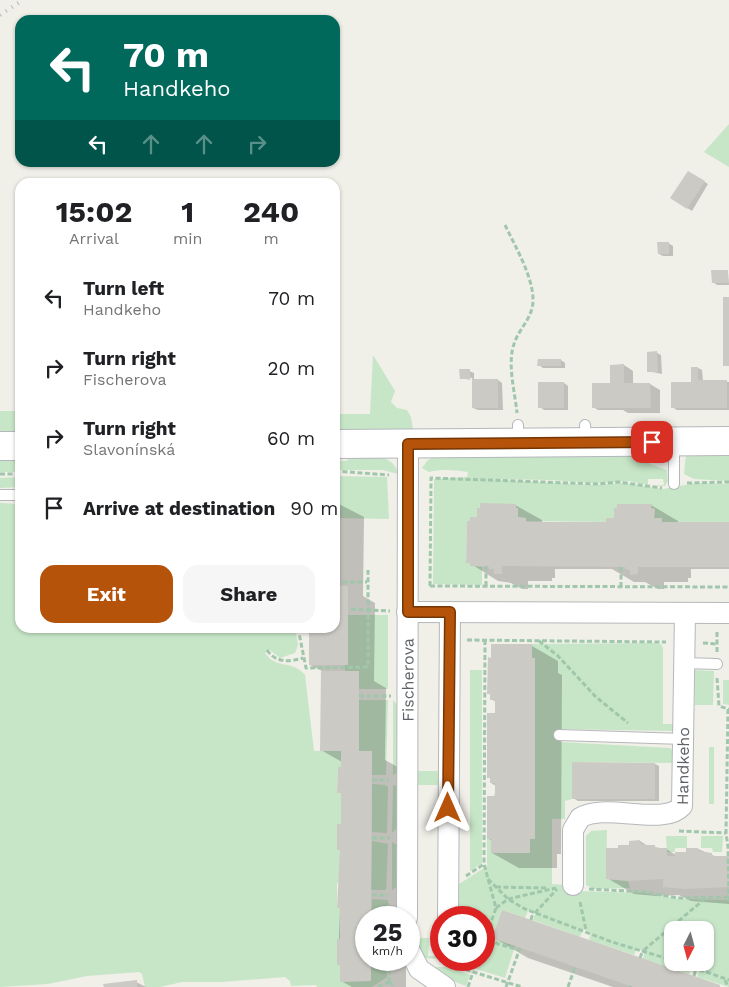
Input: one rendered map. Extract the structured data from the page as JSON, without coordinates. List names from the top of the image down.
{
  "streets": {
    "street": ["Fischerova", "Handkeho"]
  },
  "north": "bottom",
  "page": {
    "turn": ["70 m", "Handkeho"],
    "eta": [
      "15:02",
      "Arrival",
      "1",
      "min",
      "240",
      "m"
    ],
    "list": [
      {
        "name": "Turn left",
        "note": "Handkeho",
        "value": "70 m"
      },
      {
        "name": "Turn right",
        "note": "Fischerova",
        "value": "20 m"
      },
      {
        "name": "Turn right",
        "note": "Slavonínská",
        "value": "60 m"
      },
      {
        "name": "Arrive at destination",
        "value": "90 m"
      }
    ],
    "buttons": ["Exit", "Share"],
    "speed": "25 km/h",
    "limit": "30"
  }
}
